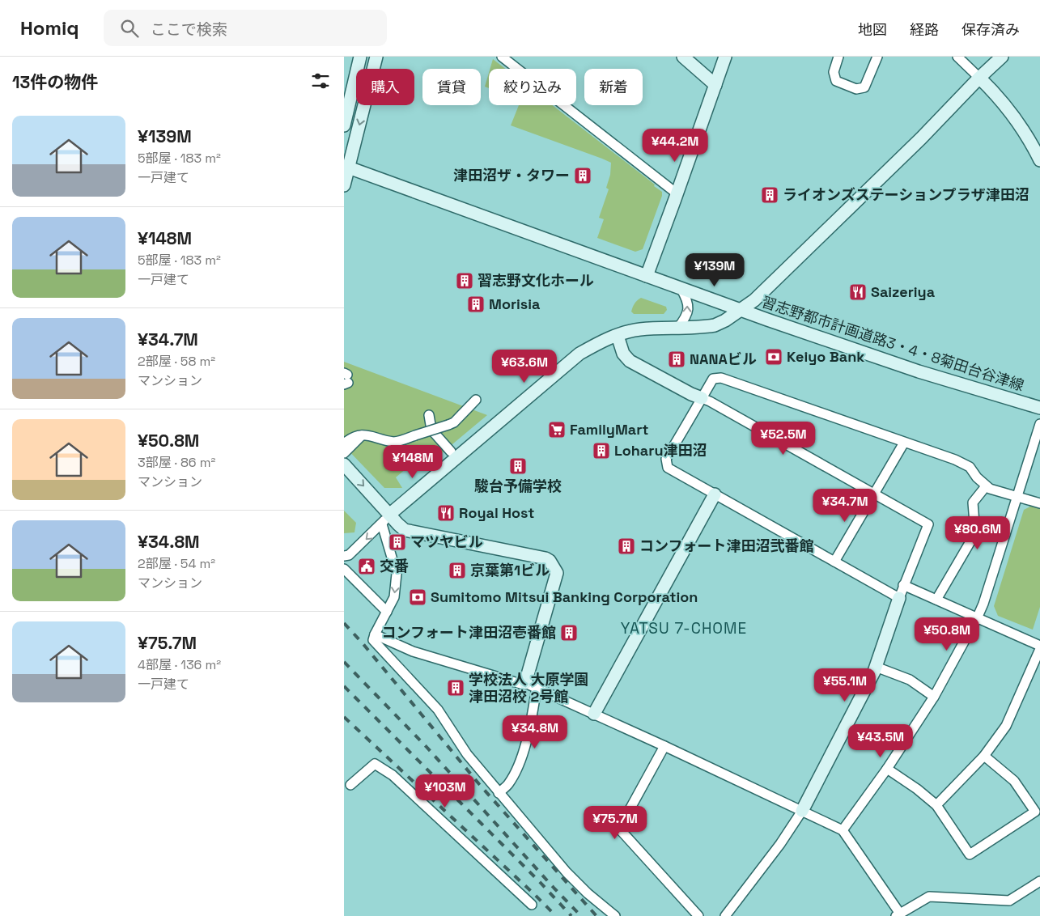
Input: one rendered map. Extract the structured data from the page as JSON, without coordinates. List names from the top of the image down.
{
  "streets": {
    "street": ["習志野都市計画道路3・4・8菊田台谷津線"]
  },
  "districts": ["YATSU 7-CHOME"],
  "places": {
    "building": [
      "津田沼ザ・タワー",
      "ライオンズステーションプラザ津田沼",
      "習志野文化ホール",
      "Morisia",
      "NANAビル",
      "Loharu津田沼",
      "駿台予備学校",
      "マツヤビル",
      "コンフォート津田沼弐番館",
      "京葉第1ビル",
      "コンフォート津田沼壱番館",
      "学校法人 大原学園 津田沼校 2号館"
    ],
    "restaurant": ["Saizeriya", "Royal Host"],
    "bank": ["Keiyo Bank", "Sumitomo Mitsui Banking Corporation"],
    "supermarket": ["FamilyMart"],
    "public building": ["交番"]
  },
  "page": {
    "header": "Homiq",
    "search": "ここで検索",
    "nav": ["地図", "経路", "保存済み"],
    "heading": "13件の物件",
    "chip": [
      "購入",
      "賃貸",
      "絞り込み",
      "新着"
    ],
    "list": [
      {
        "name": "¥139M",
        "note": "5部屋 · 183 m² · 一戸建て"
      },
      {
        "name": "¥148M",
        "note": "5部屋 · 183 m² · 一戸建て"
      },
      {
        "name": "¥34.7M",
        "note": "2部屋 · 58 m² · マンション"
      },
      {
        "name": "¥50.8M",
        "note": "3部屋 · 86 m² · マンション"
      },
      {
        "name": "¥34.8M",
        "note": "2部屋 · 54 m² · マンション"
      },
      {
        "name": "¥75.7M",
        "note": "4部屋 · 136 m² · 一戸建て"
      }
    ],
    "price": [
      "¥44.2M",
      "¥139M",
      "¥63.6M",
      "¥52.5M",
      "¥148M",
      "¥34.7M",
      "¥80.6M",
      "¥50.8M",
      "¥55.1M",
      "¥34.8M",
      "¥43.5M",
      "¥103M",
      "¥75.7M"
    ]
  }
}
